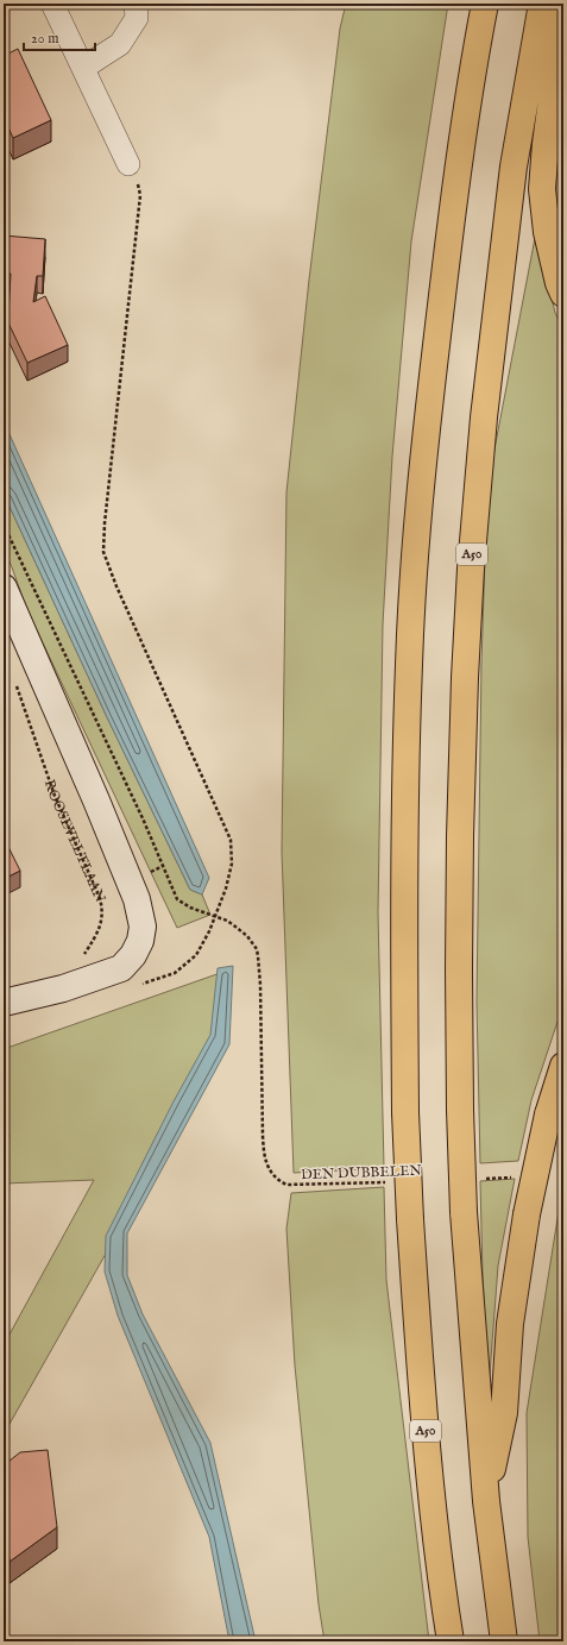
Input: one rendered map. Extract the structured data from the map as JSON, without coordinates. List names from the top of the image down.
{
  "streets": {
    "highway": ["A50"],
    "path": ["ROOSEVELTLAAN", "DEN DUBBELEN"]
  },
  "scale_bar": "20 m"
}
